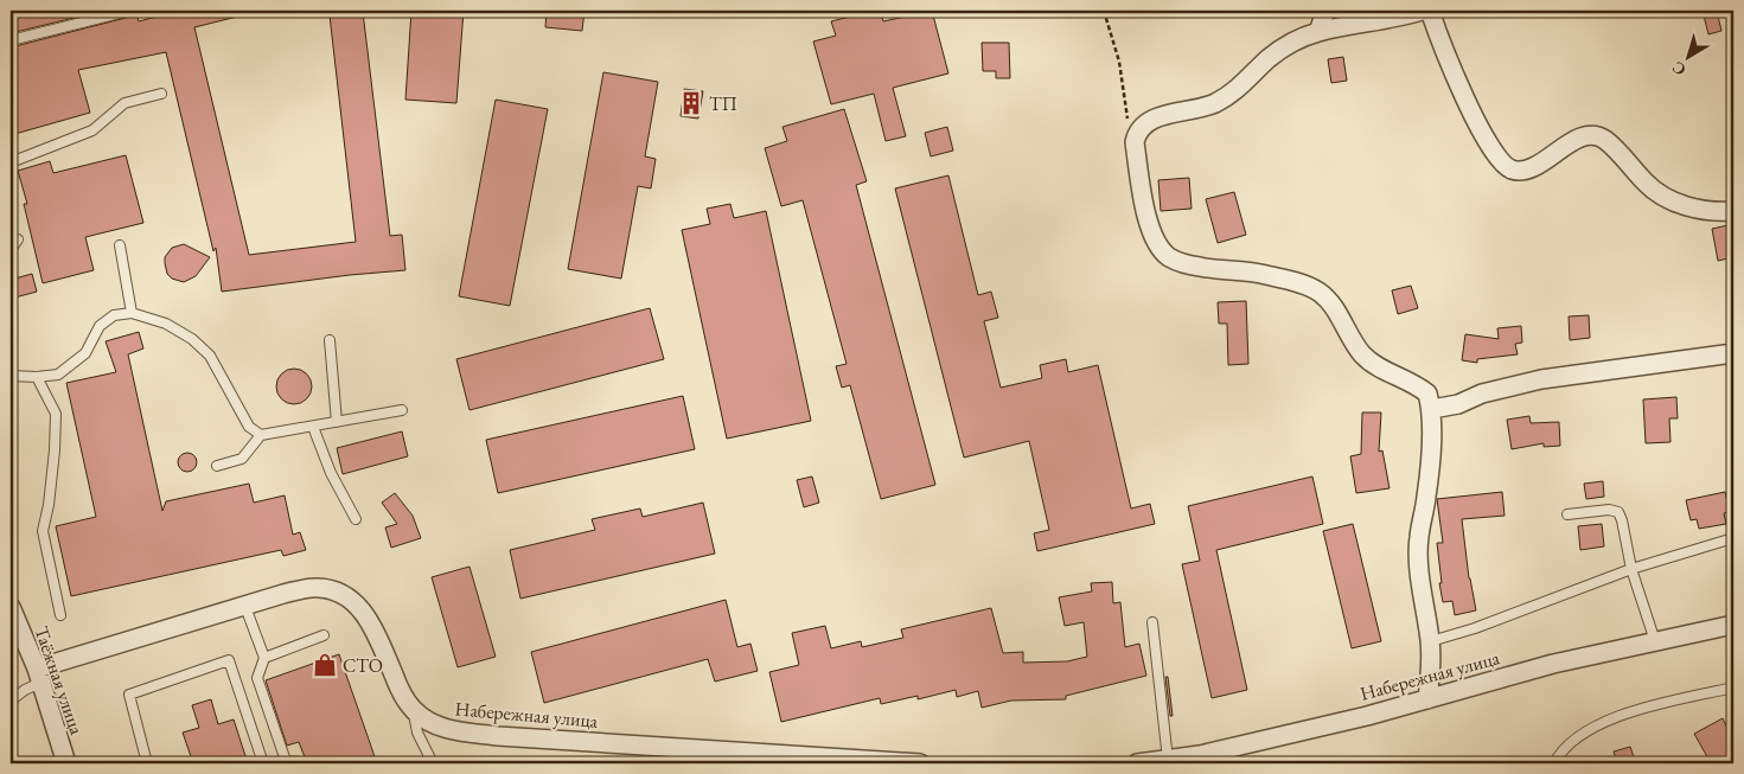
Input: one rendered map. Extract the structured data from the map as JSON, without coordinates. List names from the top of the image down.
{
  "streets": {
    "street": ["Набережная улица", "Таёжная улица"]
  },
  "crossings": [
    ["Набережная улица", "Таёжная улица"]
  ],
  "places": {
    "building": ["ТП"],
    "shop": ["СТО"]
  },
  "north": "bottom left"
}
